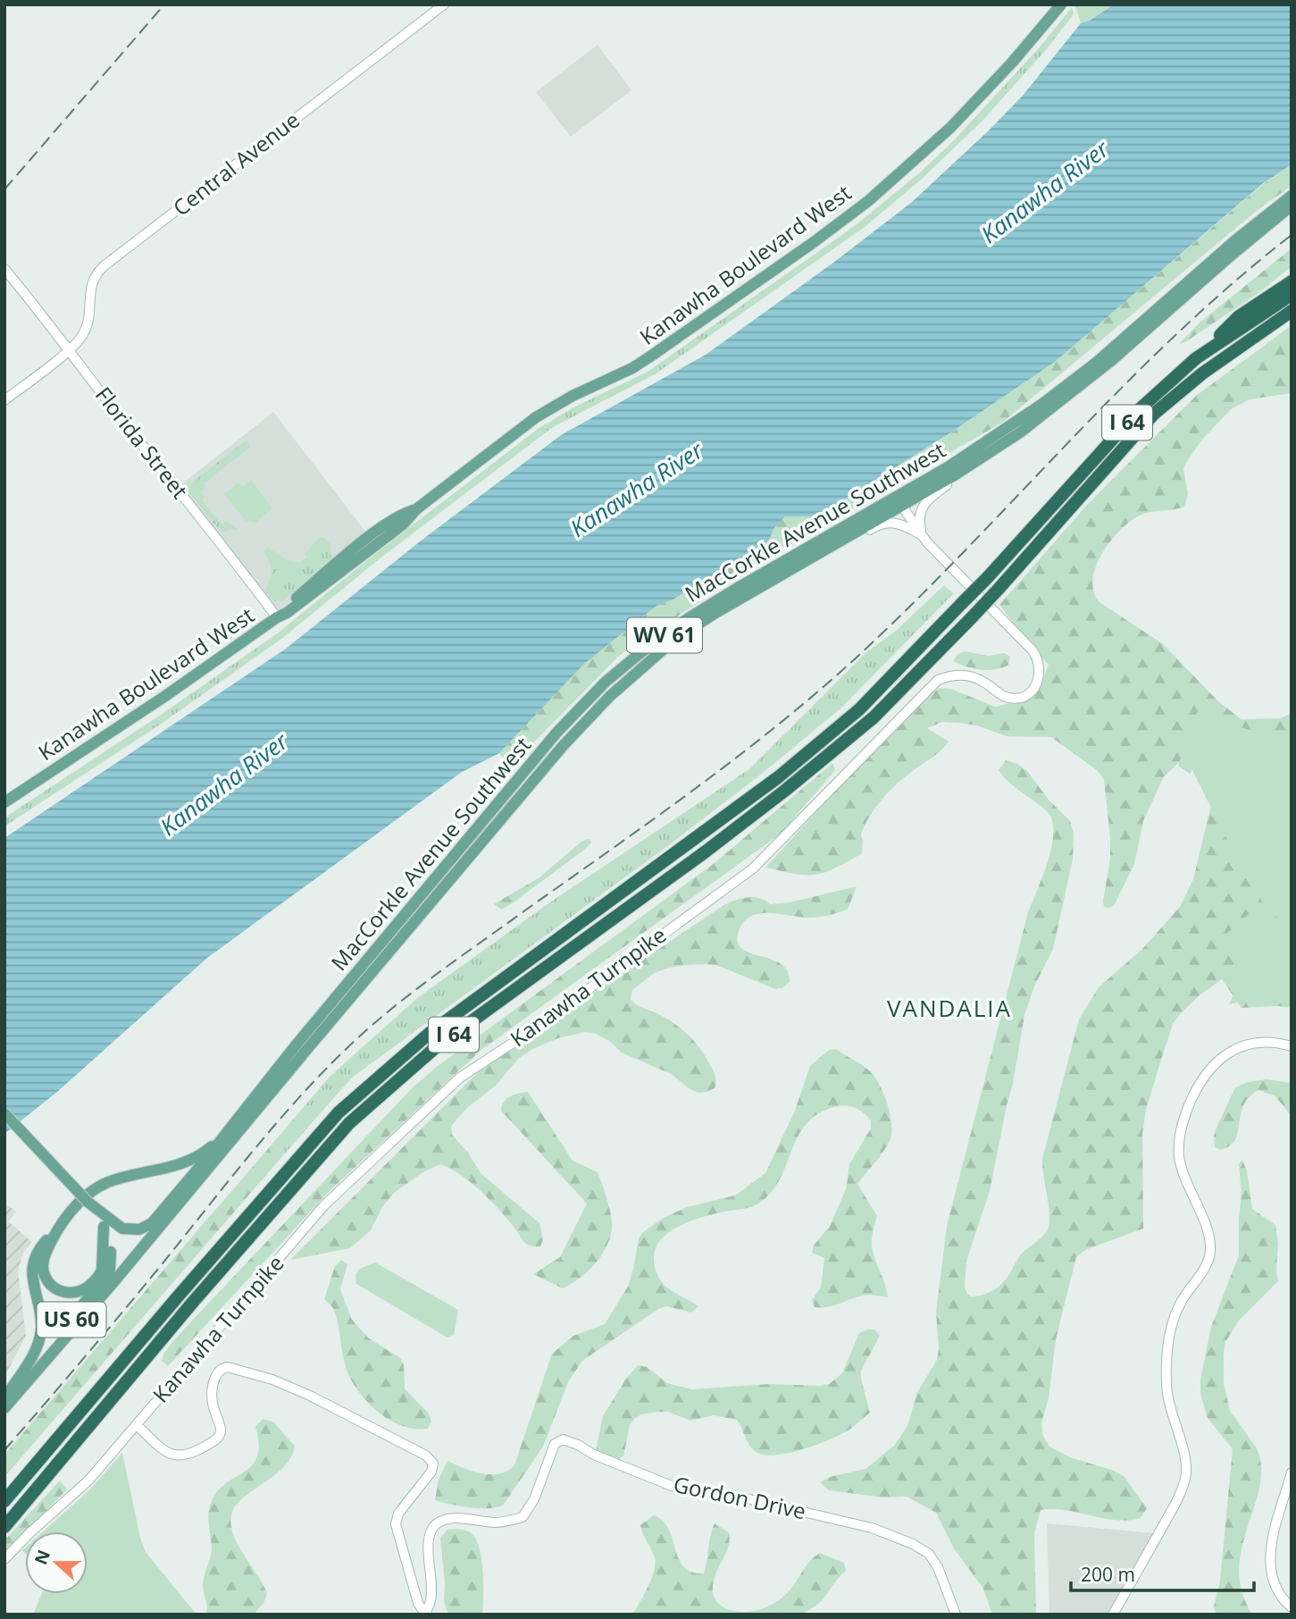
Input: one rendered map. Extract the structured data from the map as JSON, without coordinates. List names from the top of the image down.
{
  "streets": {
    "highway": ["I 64"],
    "main road": [
      "Kanawha Boulevard West",
      "MacCorkle Avenue Southwest",
      "WV 61",
      "US 60"
    ],
    "street": [
      "Central Avenue",
      "Florida Street",
      "Kanawha Turnpike",
      "Gordon Drive"
    ]
  },
  "crossings": [
    ["Central Avenue", "Florida Street"],
    ["Kanawha Boulevard West", "Florida Street"],
    ["MacCorkle Avenue Southwest", "Kanawha Turnpike"],
    ["MacCorkle Avenue Southwest", "US 60"],
    ["Kanawha Turnpike", "Gordon Drive"]
  ],
  "districts": ["VANDALIA"],
  "water": ["Kanawha River"],
  "scale_bar": "200 m",
  "north": "left"
}
